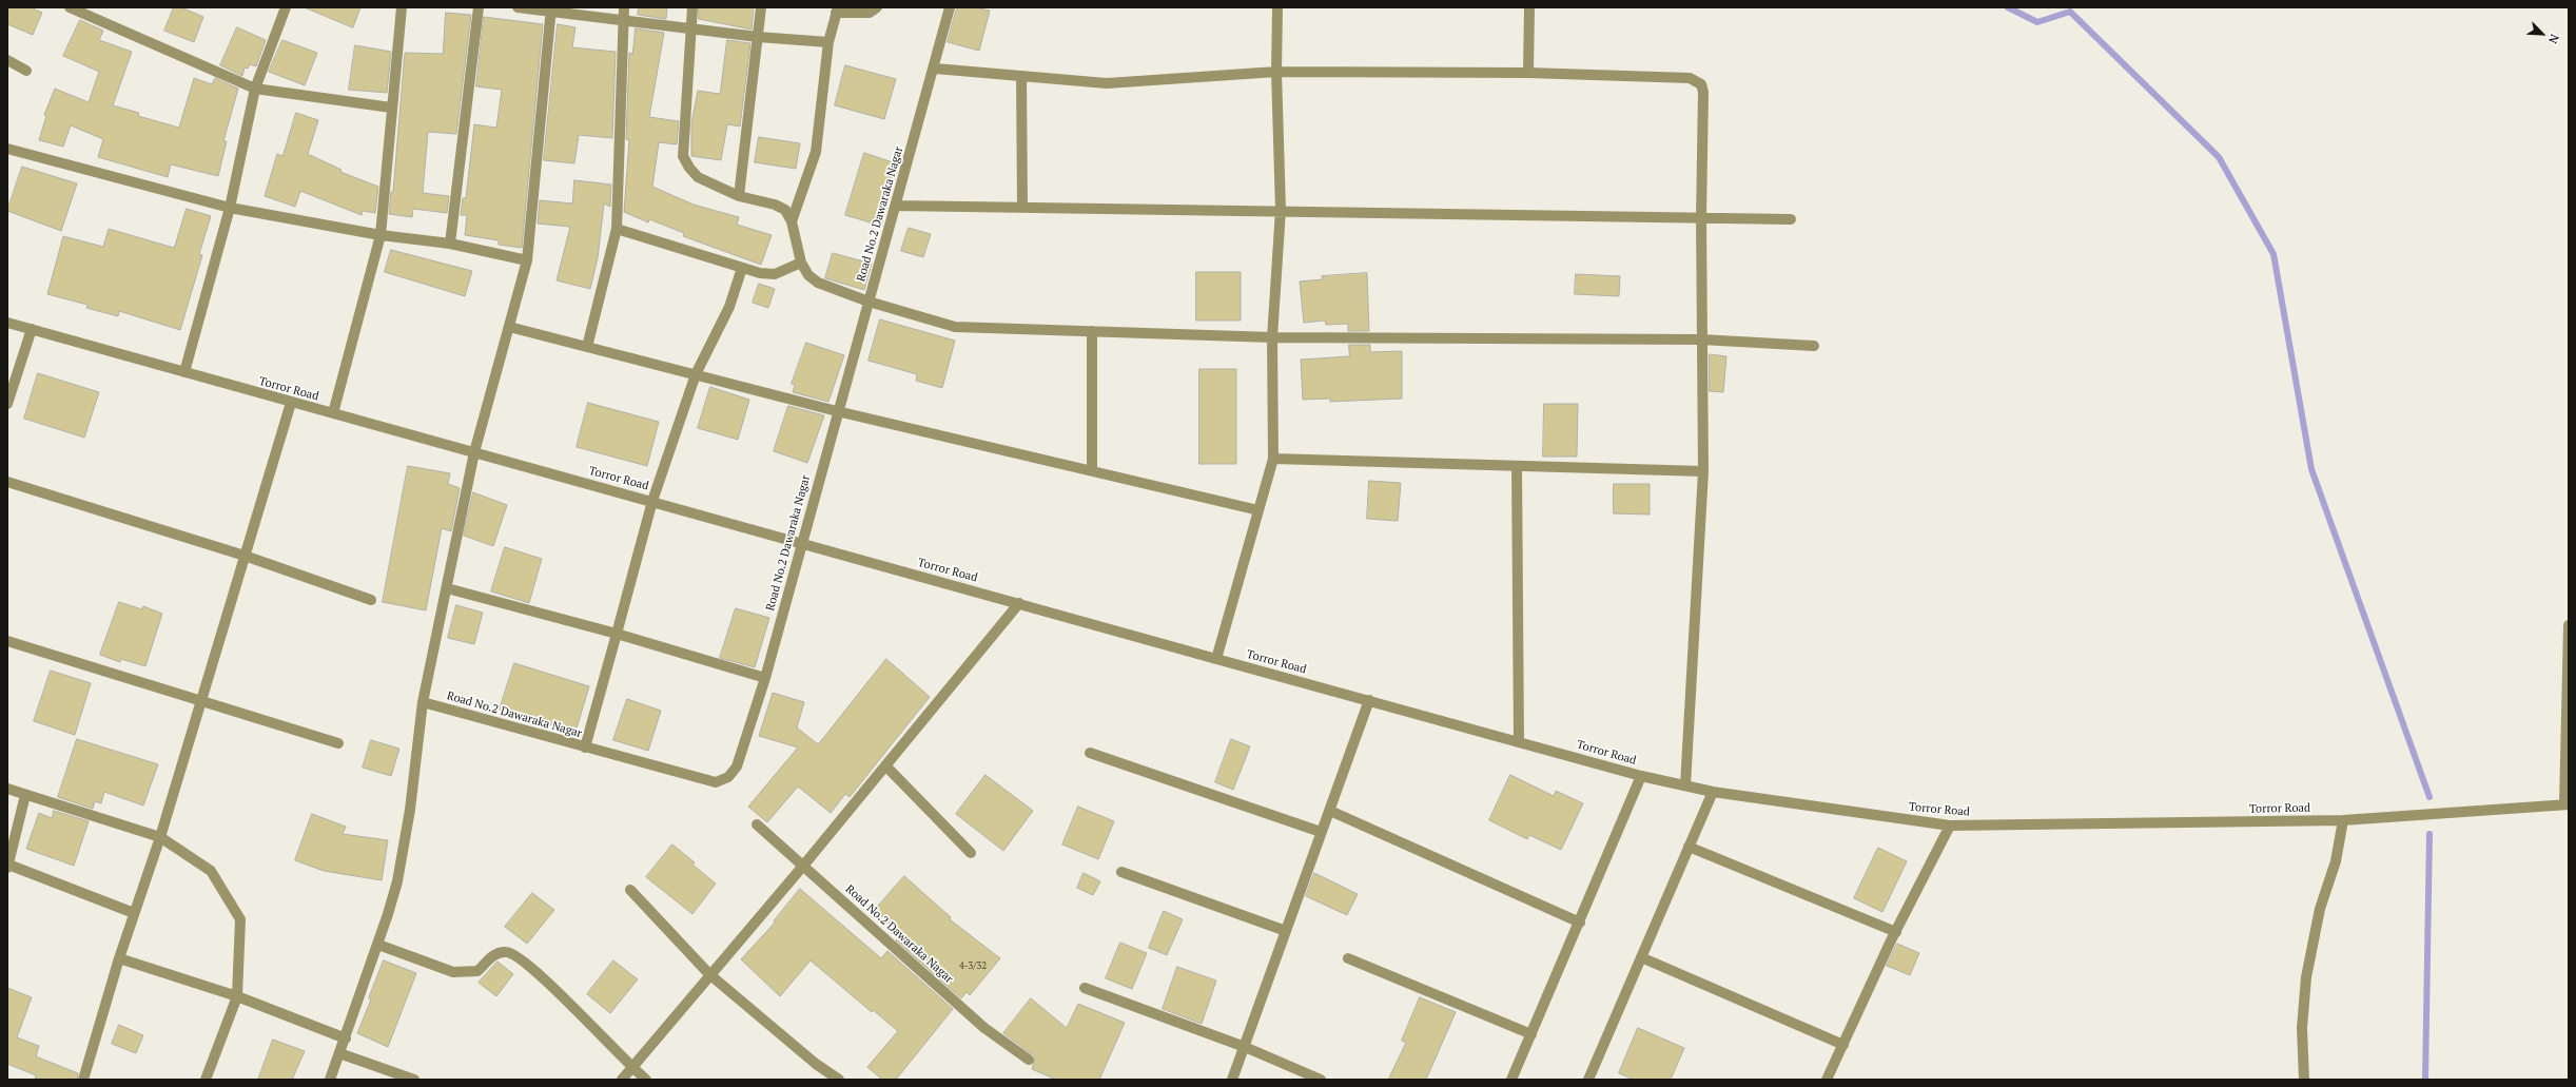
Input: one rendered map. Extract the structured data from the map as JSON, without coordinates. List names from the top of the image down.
{
  "streets": {
    "street": ["Road No.2 Dawaraka Nagar", "Torror Road"]
  },
  "crossings": [
    ["Road No.2 Dawaraka Nagar", "Torror Road"]
  ],
  "house_numbers": ["4-3/32"],
  "north": "bottom right"
}
